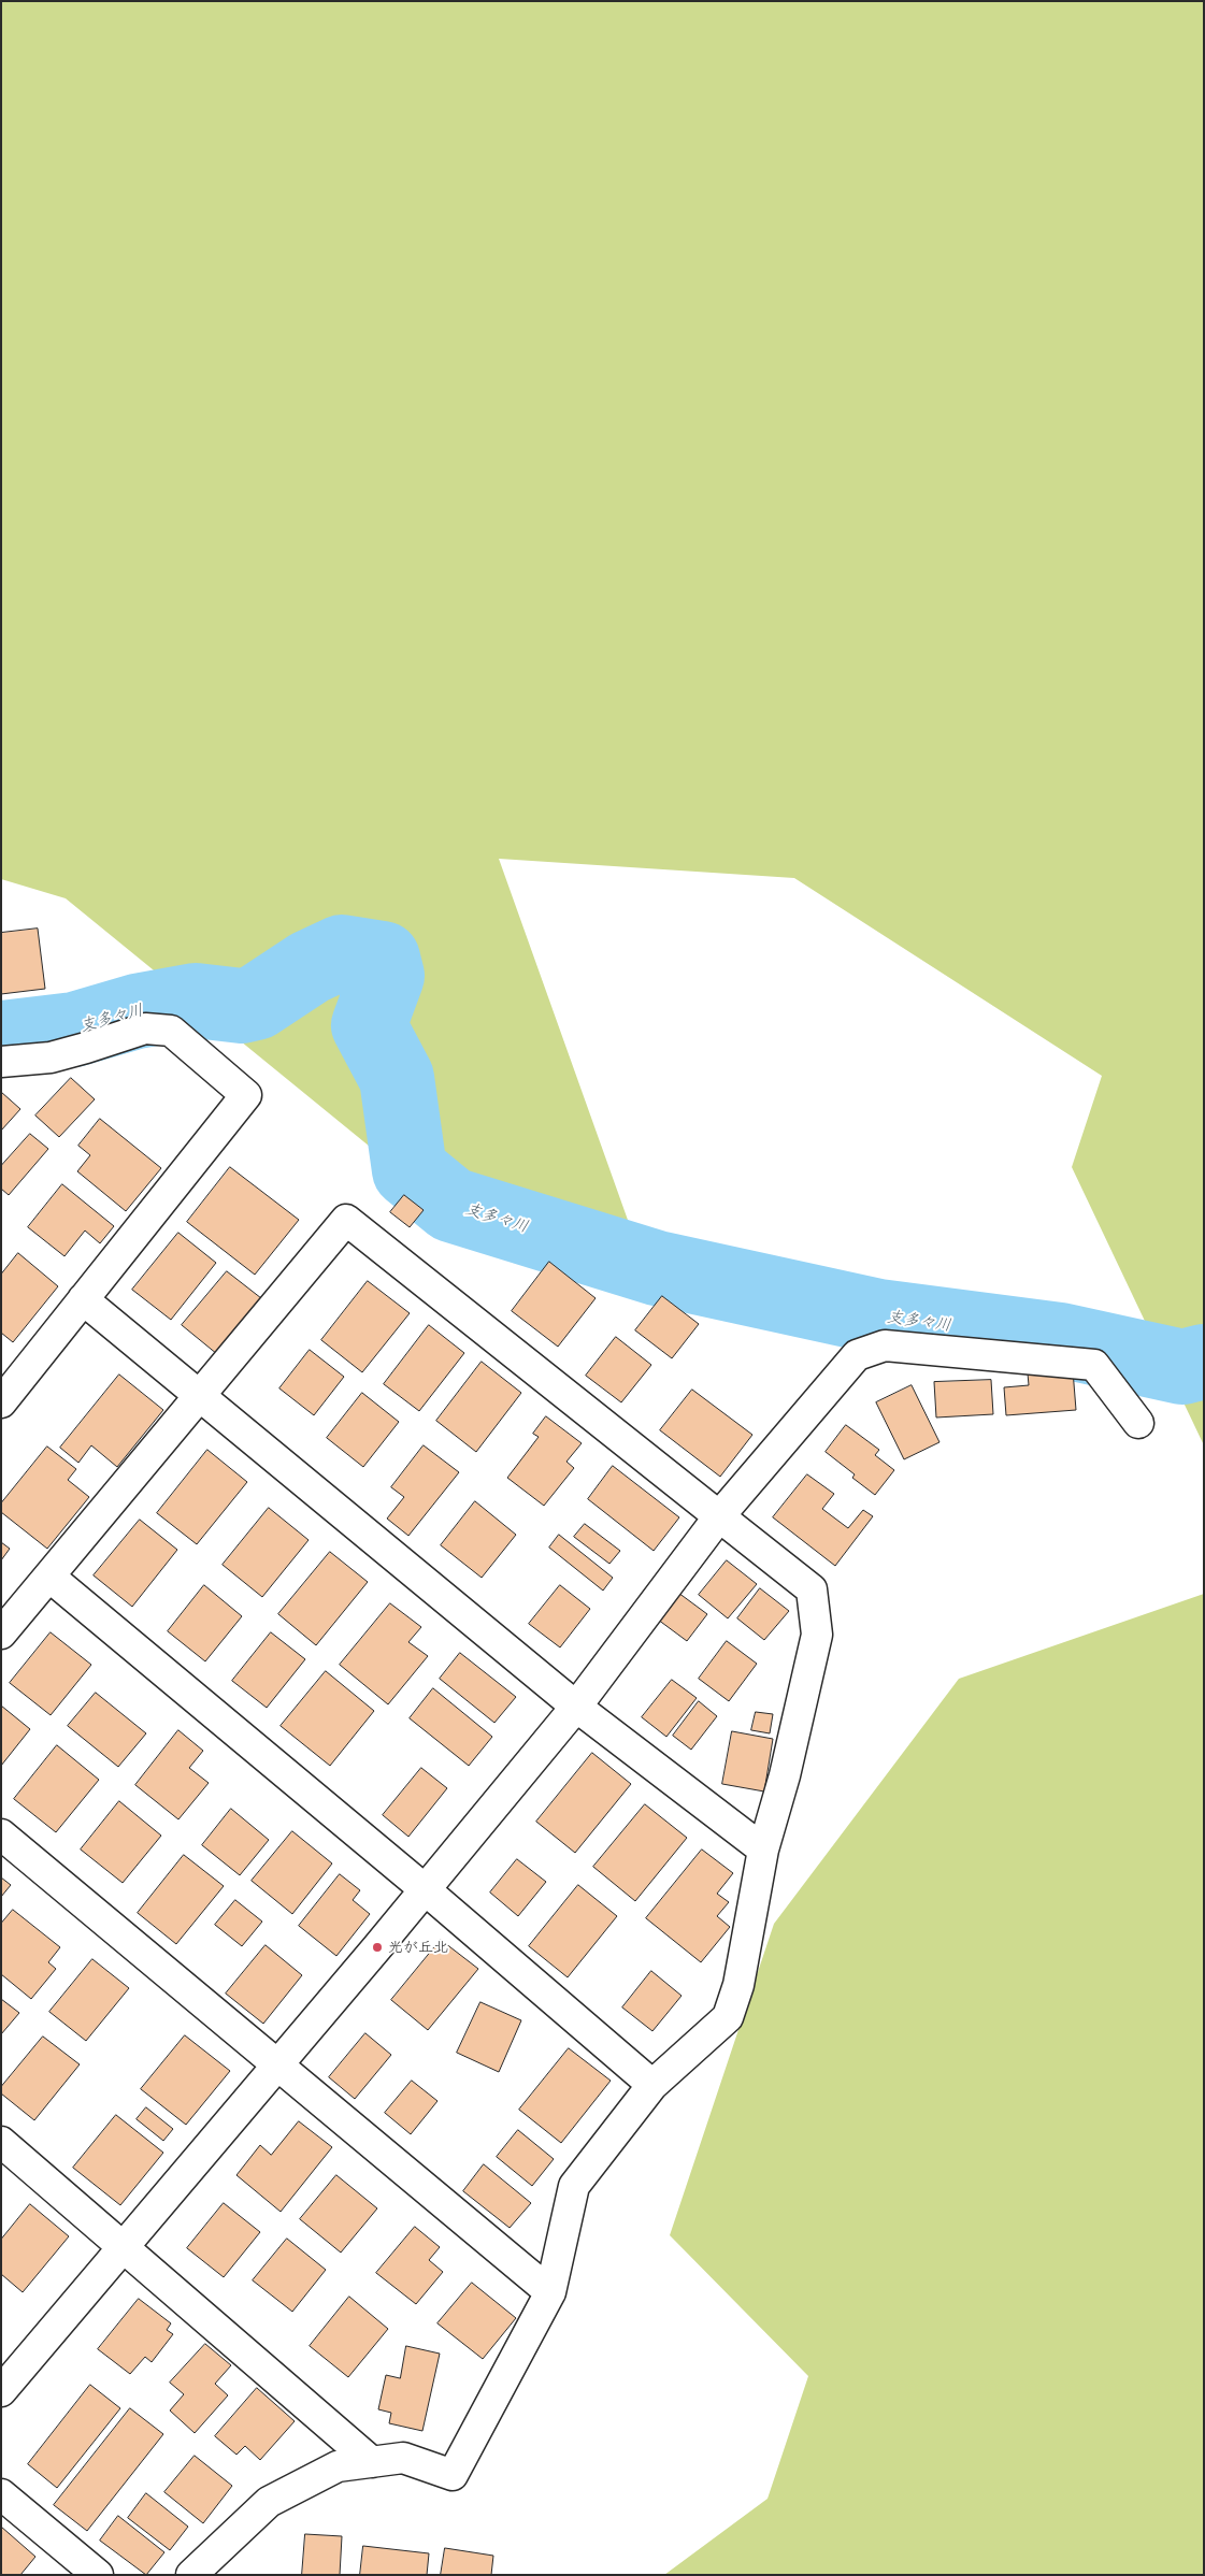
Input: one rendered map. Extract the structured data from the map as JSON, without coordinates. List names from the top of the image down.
{
  "water": ["支多々川"],
  "places": ["光が丘北"]
}
